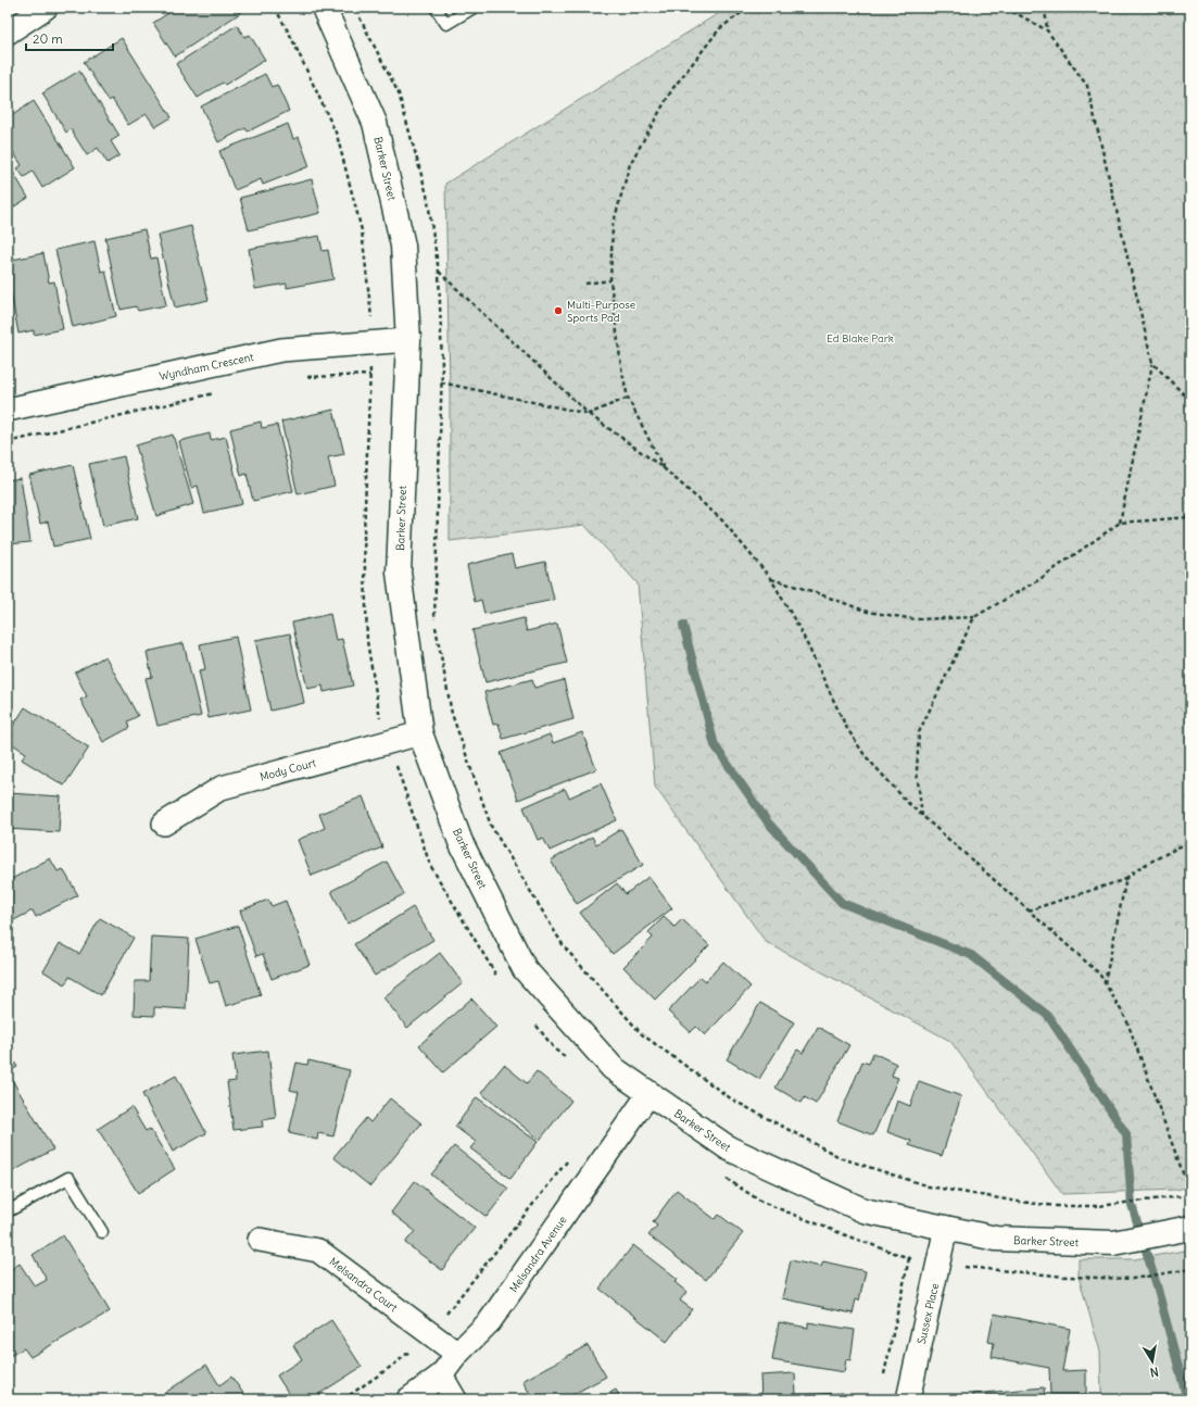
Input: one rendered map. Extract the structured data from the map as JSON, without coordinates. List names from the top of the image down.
{
  "streets": {
    "street": [
      "Barker Street",
      "Wyndham Crescent",
      "Mody Court",
      "Melsandra Avenue",
      "Melsandra Court",
      "Sussex Place"
    ]
  },
  "crossings": [
    ["Barker Street", "Wyndham Crescent"],
    ["Barker Street", "Mody Court"],
    ["Barker Street", "Melsandra Avenue"],
    ["Barker Street", "Sussex Place"],
    ["Melsandra Avenue", "Melsandra Court"]
  ],
  "parks": ["Ed Blake Park"],
  "places": ["Multi-Purpose Sports Pad"],
  "scale_bar": "20 m",
  "north": "bottom"
}
